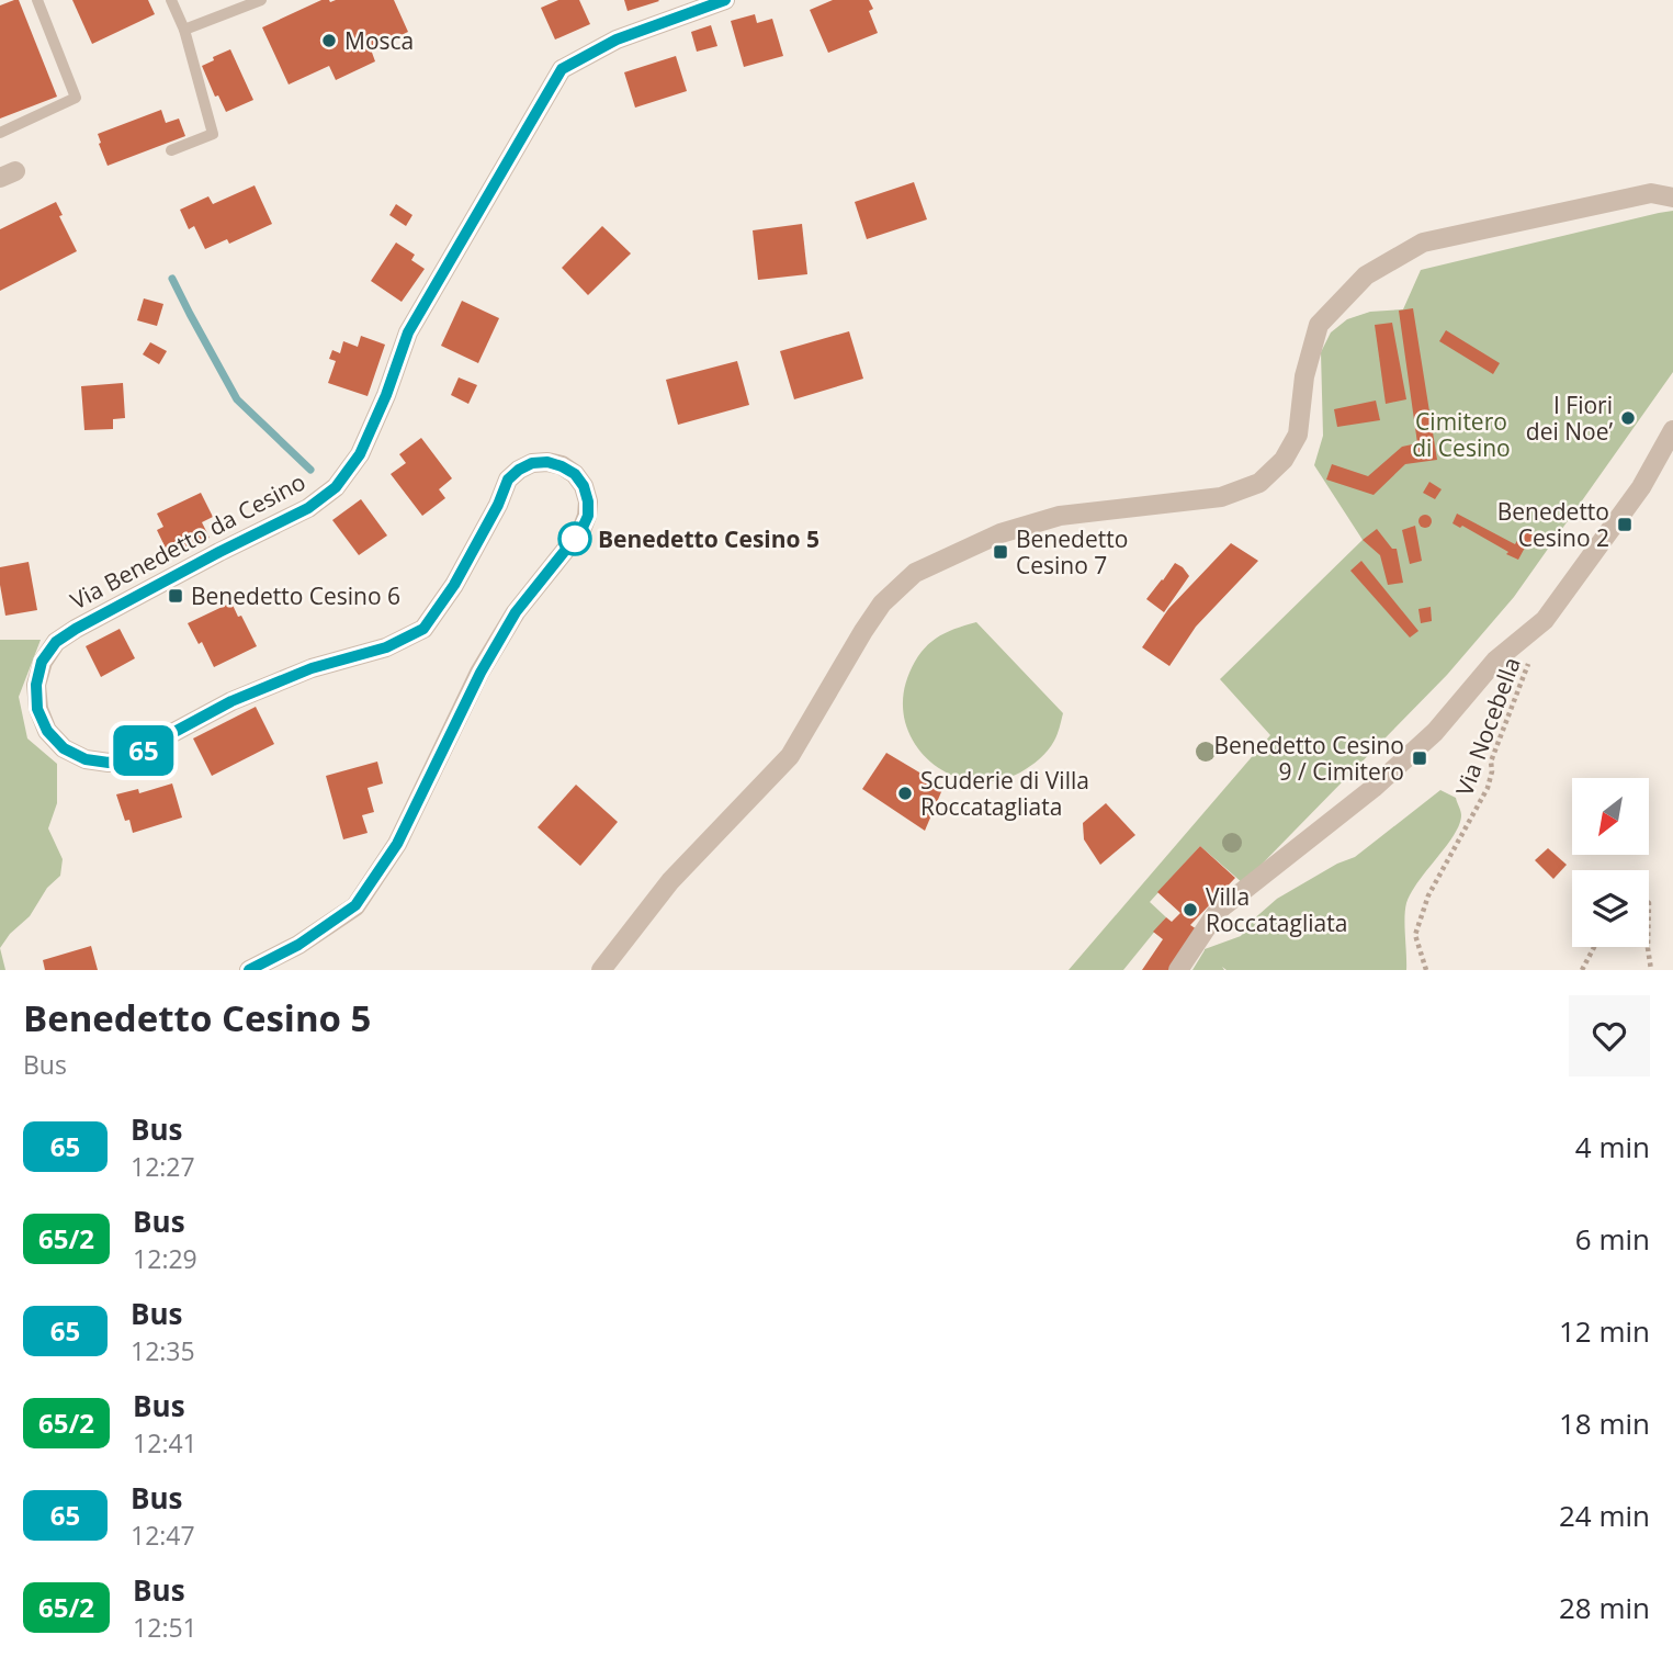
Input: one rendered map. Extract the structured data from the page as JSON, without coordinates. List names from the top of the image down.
{
  "streets": {
    "street": ["Via Benedetto da Cesino"],
    "path": ["Via Nocebella"]
  },
  "parks": ["Cimitero di Cesino"],
  "places": {
    "other": [
      "Mosca",
      "I Fiori dei Noe’",
      "Benedetto Cesino 5",
      "Scuderie di Villa Roccatagliata",
      "Villa Roccatagliata"
    ],
    "transit": [
      "Benedetto Cesino 2",
      "Benedetto Cesino 7",
      "Benedetto Cesino 6",
      "Benedetto Cesino 9 / Cimitero"
    ]
  },
  "lines": ["bus line 65"],
  "north": "bottom left",
  "page": {
    "on_map": "65",
    "heading": ["Benedetto Cesino 5", "Bus"],
    "list": [
      {
        "mark": "65",
        "name": "Bus",
        "note": "12:27",
        "value": "4 min"
      },
      {
        "mark": "65/2",
        "name": "Bus",
        "note": "12:29",
        "value": "6 min"
      },
      {
        "mark": "65",
        "name": "Bus",
        "note": "12:35",
        "value": "12 min"
      },
      {
        "mark": "65/2",
        "name": "Bus",
        "note": "12:41",
        "value": "18 min"
      },
      {
        "mark": "65",
        "name": "Bus",
        "note": "12:47",
        "value": "24 min"
      },
      {
        "mark": "65/2",
        "name": "Bus",
        "note": "12:51",
        "value": "28 min"
      }
    ]
  }
}
